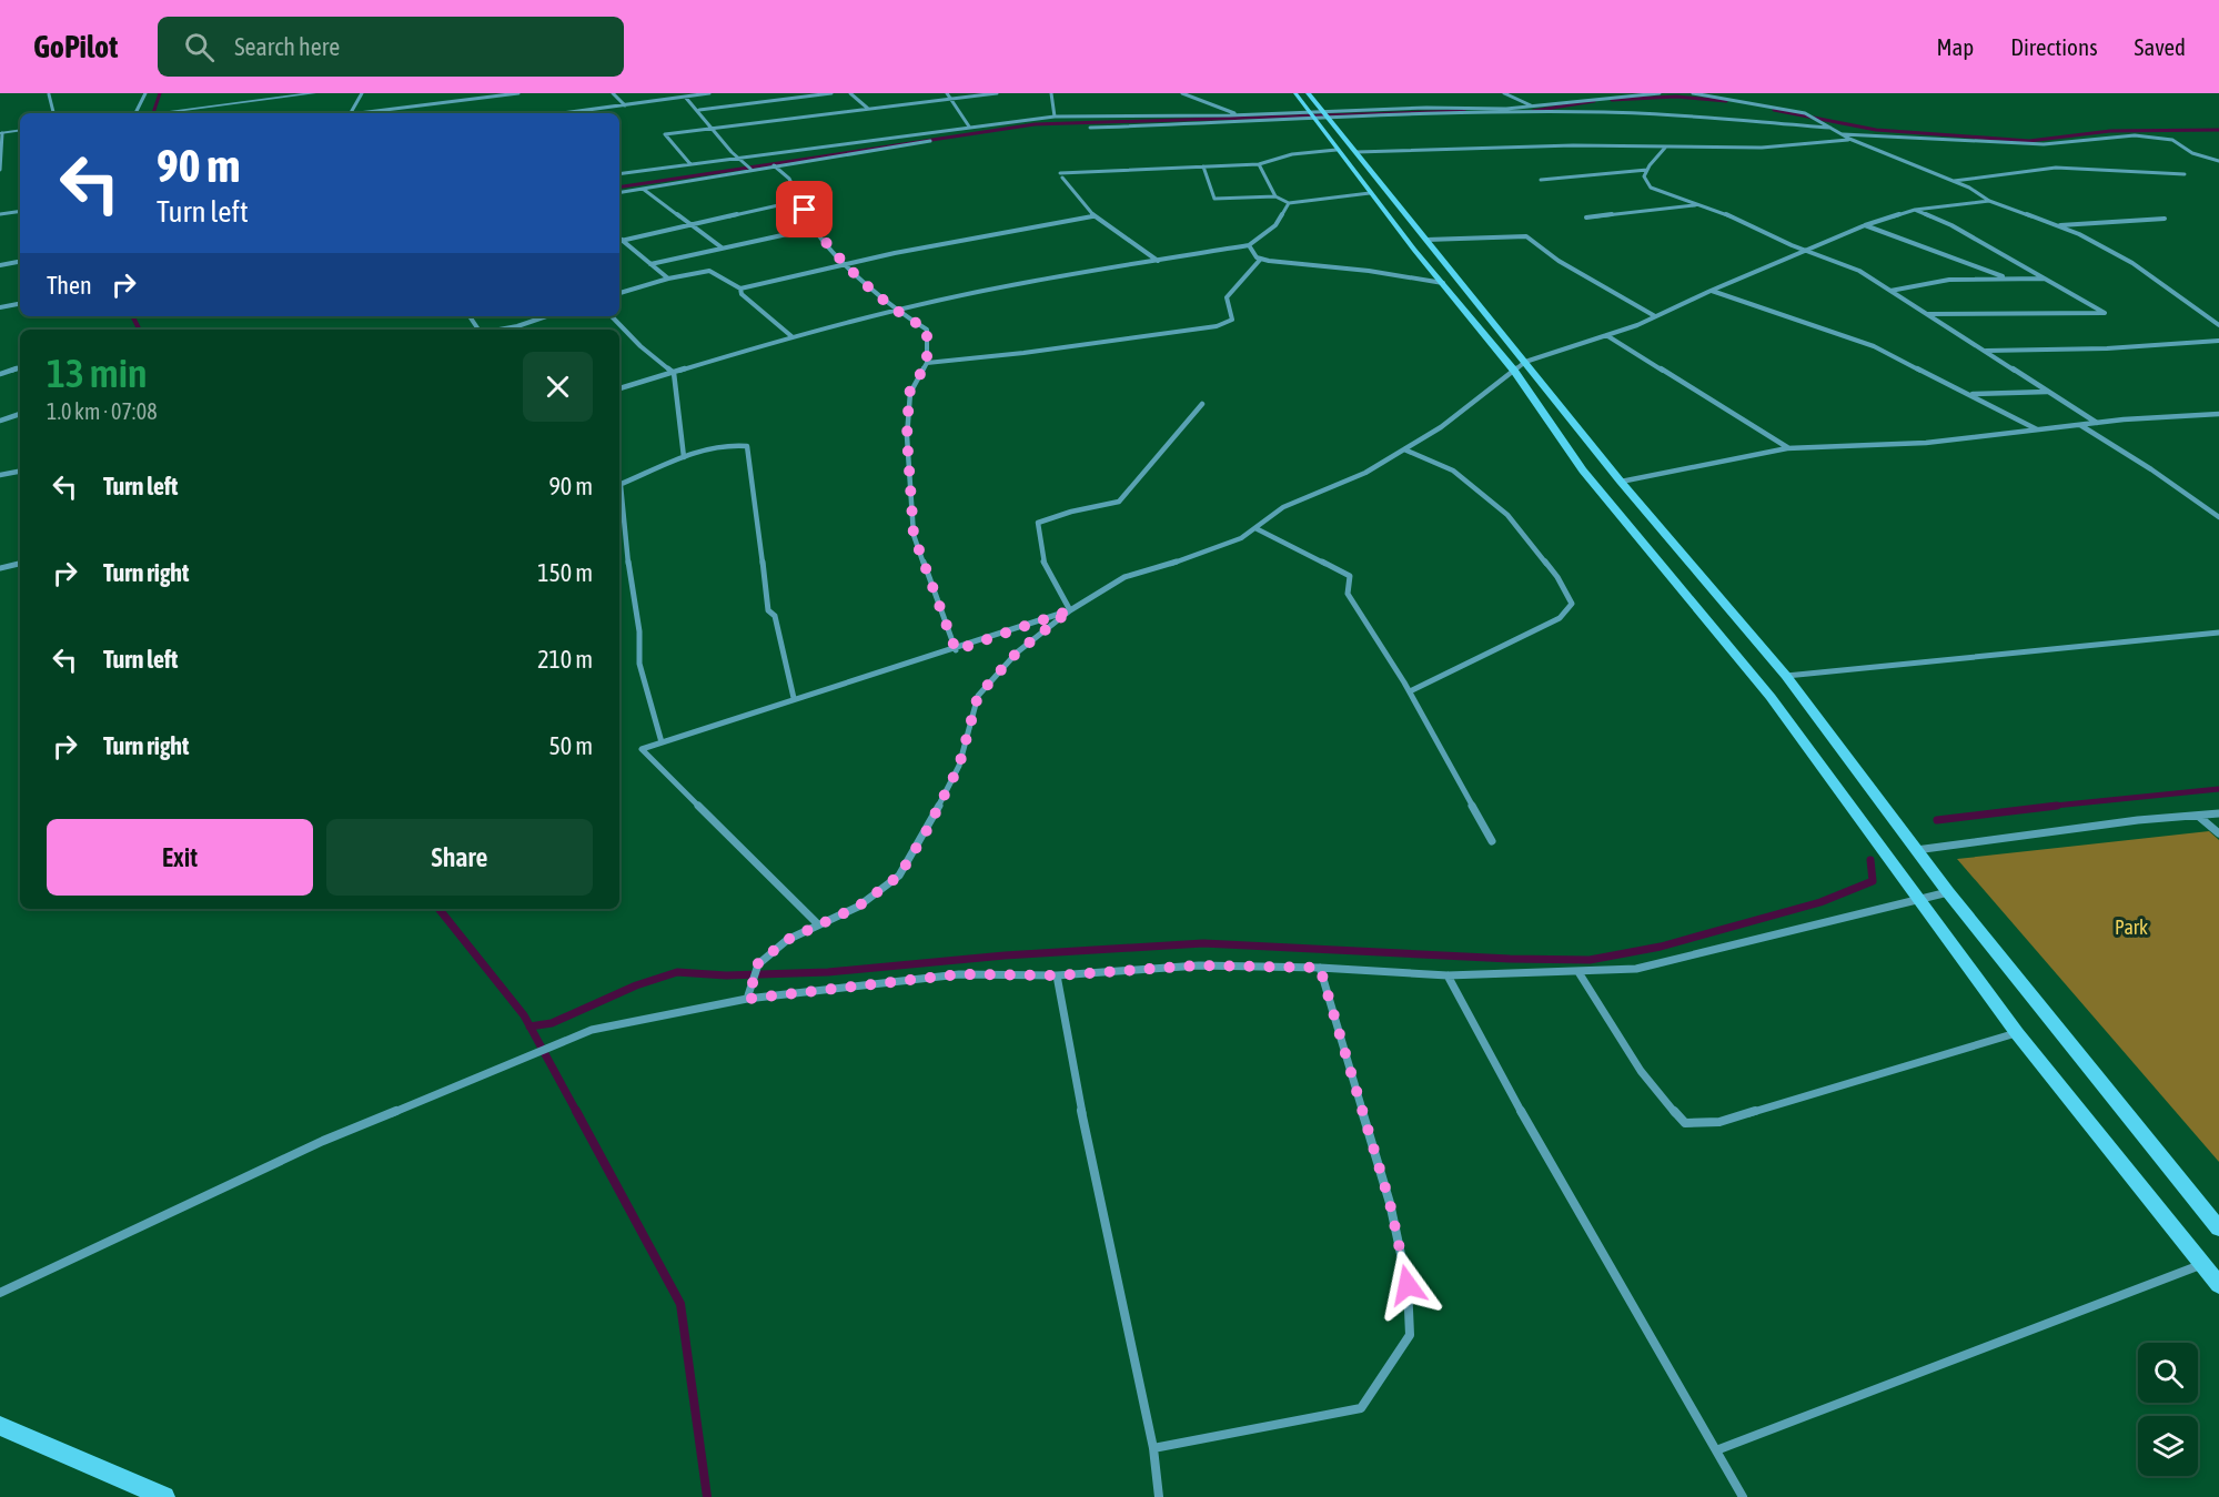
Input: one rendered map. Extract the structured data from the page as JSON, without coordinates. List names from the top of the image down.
{
  "parks": ["Park"],
  "page": {
    "header": "GoPilot",
    "search": "Search here",
    "nav": ["Map", "Directions", "Saved"],
    "turn": ["90 m", "Turn left"],
    "then": "Then",
    "heading": ["13 min", "1.0 km · 07:08"],
    "list": [
      {
        "name": "Turn left",
        "value": "90 m"
      },
      {
        "name": "Turn right",
        "value": "150 m"
      },
      {
        "name": "Turn left",
        "value": "210 m"
      },
      {
        "name": "Turn right",
        "value": "50 m"
      }
    ],
    "buttons": ["Exit", "Share"]
  }
}
